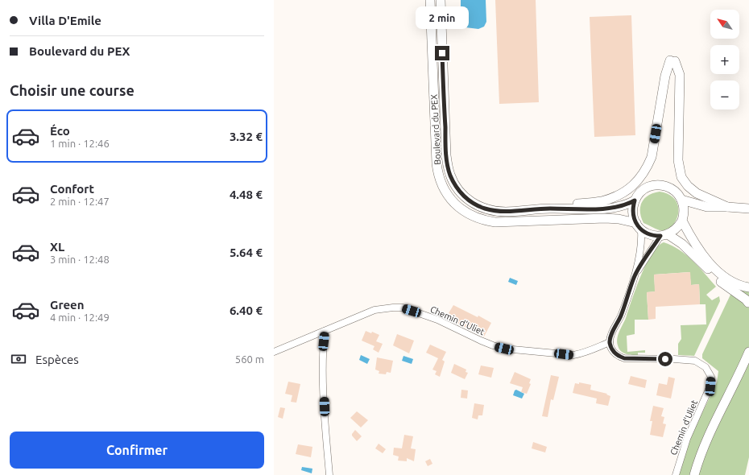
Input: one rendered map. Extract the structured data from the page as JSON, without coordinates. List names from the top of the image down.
{
  "streets": {
    "main road": ["Boulevard du PEX"],
    "street": ["Chemin d'Uliet"]
  },
  "north": "top left",
  "page": {
    "banner": ["Villa D'Emile", "Boulevard du PEX"],
    "bubble": "2 min",
    "map_buttons": ["+", "−"],
    "heading": "Choisir une course",
    "list": [
      {
        "name": "Éco",
        "note": "1 min · 12:46",
        "value": "3.32 €"
      },
      {
        "name": "Confort",
        "note": "2 min · 12:47",
        "value": "4.48 €"
      },
      {
        "name": "XL",
        "note": "3 min · 12:48",
        "value": "5.64 €"
      },
      {
        "name": "Green",
        "note": "4 min · 12:49",
        "value": "6.40 €"
      }
    ],
    "pay": ["Espèces", "560 m"],
    "buttons": "Confirmer"
  }
}
